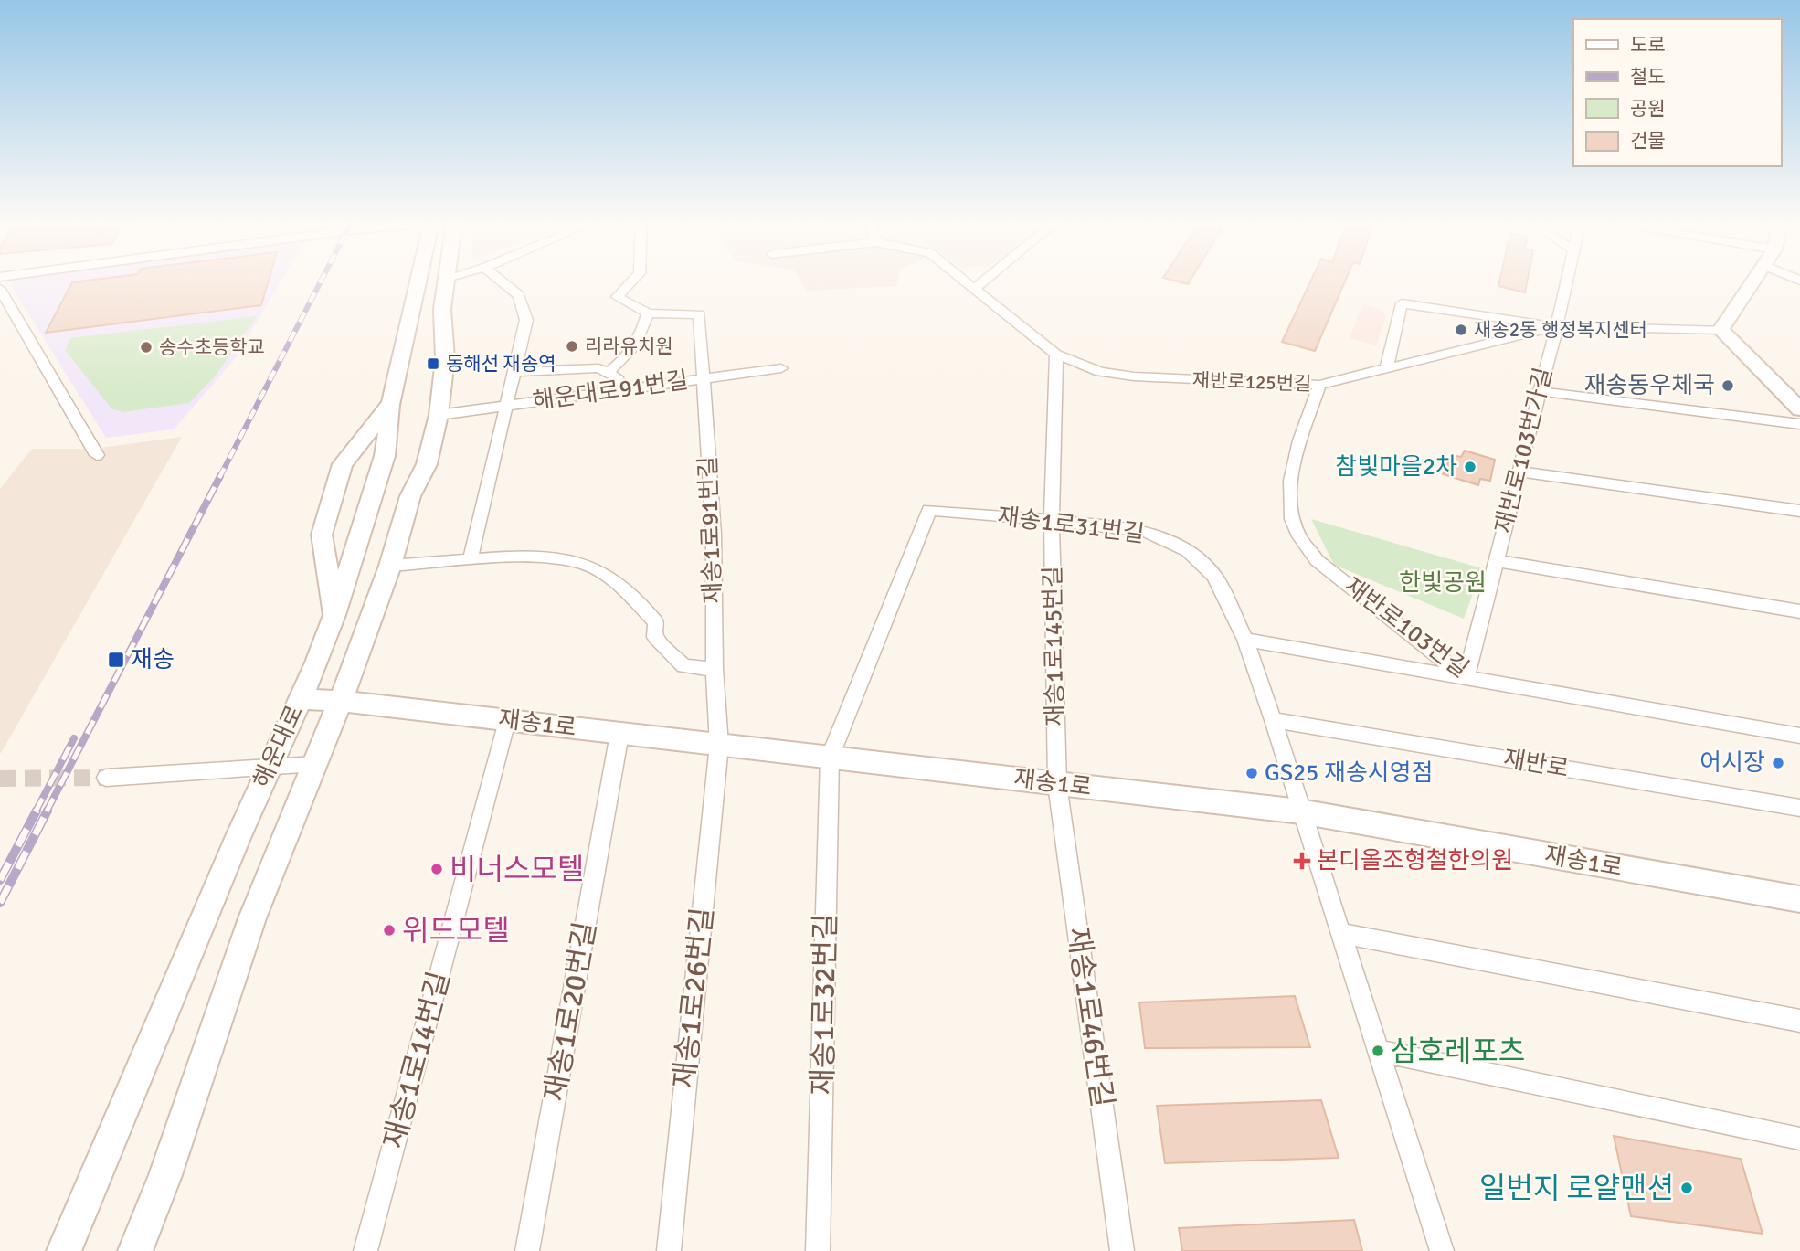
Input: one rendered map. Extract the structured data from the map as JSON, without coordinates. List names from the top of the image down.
{
  "streets": {
    "main road": ["재송1로", "해운대로"],
    "street": [
      "재반로125번길",
      "해운대로91번길",
      "재반로103번가길",
      "재송1로31번길",
      "재송1로91번길",
      "재반로103번길",
      "재송1로145번길",
      "재반로",
      "재송1로26번길",
      "재송1로32번길",
      "재송1로20번길",
      "재송1로46번길",
      "재송1로14번길"
    ]
  },
  "crossings": [
    ["재반로125번길", "재반로103번가길"],
    ["재반로125번길", "재반로103번길"],
    ["재반로125번길", "재송1로145번길"],
    ["해운대로91번길", "재송1로91번길"],
    ["해운대로91번길", "해운대로"],
    ["재반로103번가길", "재반로103번길"],
    ["재송1로31번길", "재송1로145번길"],
    ["재송1로31번길", "재송1로"],
    ["재송1로31번길", "재반로"],
    ["재송1로31번길", "재송1로32번길"],
    ["재송1로91번길", "재송1로"],
    ["재송1로91번길", "재송1로26번길"],
    ["재송1로145번길", "재송1로"],
    ["재송1로145번길", "재송1로46번길"],
    ["재송1로", "해운대로"],
    ["재송1로", "재송1로26번길"],
    ["재송1로", "재송1로32번길"],
    ["재송1로", "재송1로20번길"],
    ["재송1로", "재송1로46번길"],
    ["재송1로", "재송1로14번길"]
  ],
  "parks": ["한빛공원"],
  "places": {
    "other": [
      "재송2동 행정복지센터",
      "리라유치원",
      "송수초등학교",
      "재송동우체국",
      "참빛마을2차",
      "어시장",
      "GS25 재송시영점",
      "비너스모텔",
      "위드모텔",
      "삼호레포츠",
      "일번지 로얄맨션"
    ],
    "transit": ["동해선 재송역", "재송"],
    "health": ["본디올조형철한의원"]
  },
  "legend": [
    "도로",
    "철도",
    "공원",
    "건물"
  ]
}
